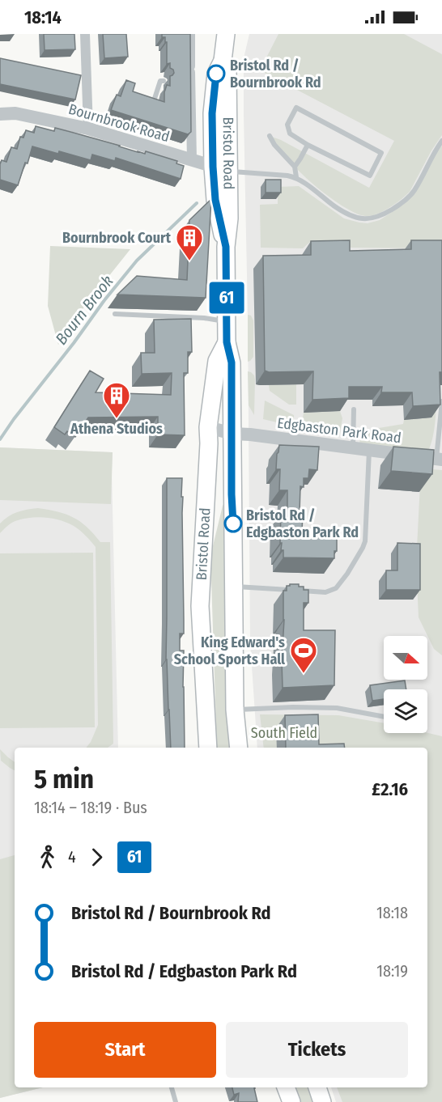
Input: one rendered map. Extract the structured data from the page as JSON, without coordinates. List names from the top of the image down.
{
  "streets": {
    "highway": ["Bristol Road"],
    "street": ["Bournbrook Road", "Edgbaston Park Road"]
  },
  "crossings": [
    ["Bournbrook Road", "Bristol Road"],
    ["Bristol Road", "Edgbaston Park Road"]
  ],
  "water": ["Bourn Brook"],
  "parks": ["South Field"],
  "places": {
    "other": ["Bristol Rd / Bournbrook Rd", "Bristol Rd / Edgbaston Park Rd"],
    "building": ["Bournbrook Court", "Athena Studios"],
    "sports": ["King Edward's School Sports Hall"]
  },
  "lines": ["bus line 61"],
  "north": "right",
  "page": {
    "status": "18:14",
    "on_map": "61",
    "heading": ["5 min", "18:14 – 18:19 · Bus", "£2.16"],
    "legs": ["4", "61"],
    "list": [
      {
        "name": "Bristol Rd / Bournbrook Rd",
        "value": "18:18"
      },
      {
        "name": "Bristol Rd / Edgbaston Park Rd",
        "value": "18:19"
      }
    ],
    "buttons": ["Start", "Tickets"]
  }
}
